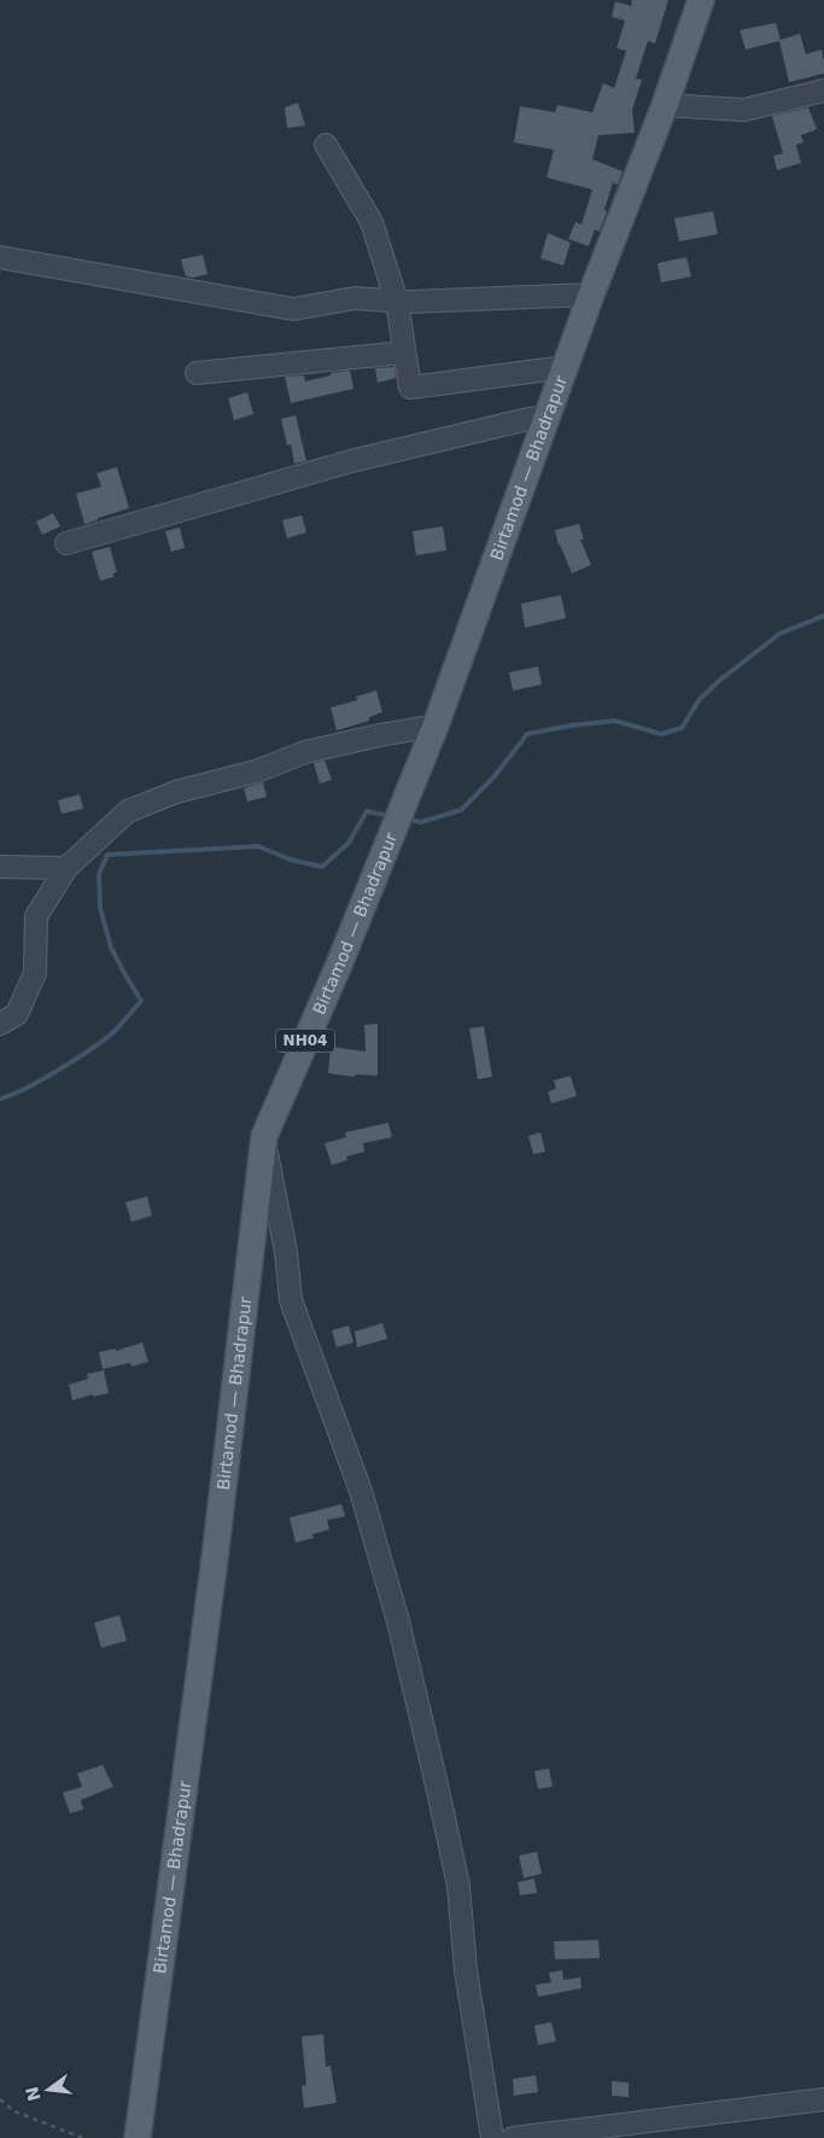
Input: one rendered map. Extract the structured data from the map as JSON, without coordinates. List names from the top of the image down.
{
  "streets": {
    "main road": ["Birtamod — Bhadrapur", "NH04"]
  },
  "north": "left"
}
